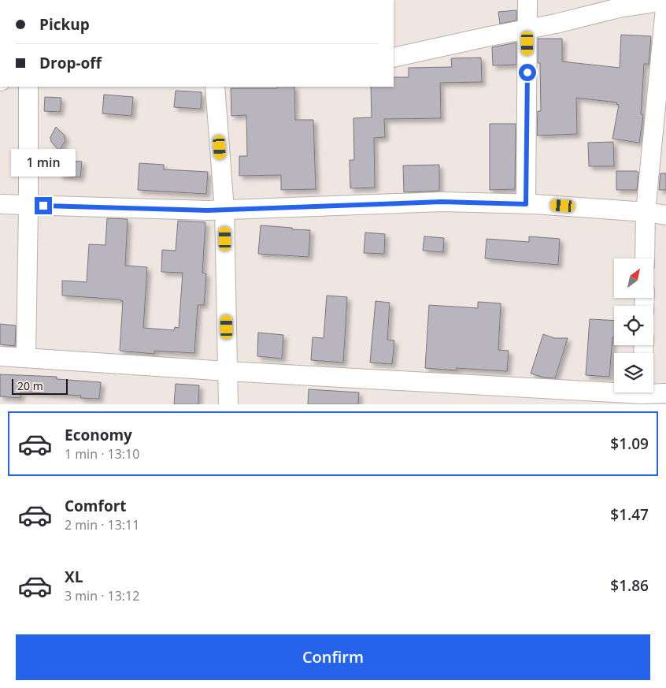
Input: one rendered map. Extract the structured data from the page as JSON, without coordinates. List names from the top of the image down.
{
  "scale_bar": "20 m",
  "north": "top right",
  "page": {
    "banner": ["Pickup", "Drop-off"],
    "bubble": "1 min",
    "scale": "20 m",
    "list": [
      {
        "name": "Economy",
        "note": "1 min · 13:10",
        "value": "$1.09"
      },
      {
        "name": "Comfort",
        "note": "2 min · 13:11",
        "value": "$1.47"
      },
      {
        "name": "XL",
        "note": "3 min · 13:12",
        "value": "$1.86"
      }
    ],
    "buttons": "Confirm"
  }
}
